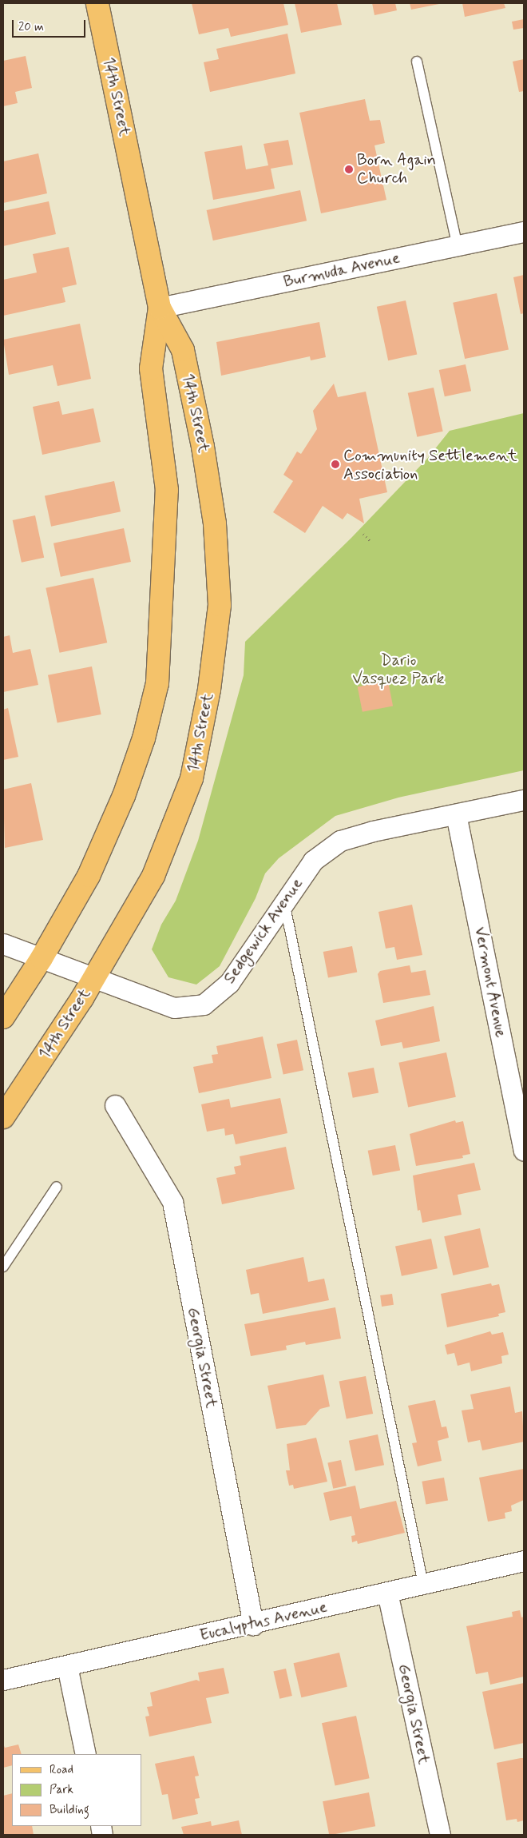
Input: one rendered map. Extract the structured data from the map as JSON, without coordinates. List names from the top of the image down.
{
  "streets": {
    "main road": ["14th Street"],
    "street": [
      "Burmuda Avenue",
      "Sedgewick Avenue",
      "Vermont Avenue",
      "Georgia Street",
      "Eucalyptus Avenue"
    ]
  },
  "crossings": [
    ["14th Street", "Burmuda Avenue"],
    ["14th Street", "Sedgewick Avenue"],
    ["Sedgewick Avenue", "Vermont Avenue"],
    ["Georgia Street", "Eucalyptus Avenue"]
  ],
  "parks": ["Dario Vasquez Park"],
  "places": ["Born Again Church", "Community Settlement Association"],
  "legend": ["Road", "Park", "Building"],
  "scale_bar": "20 m"
}
